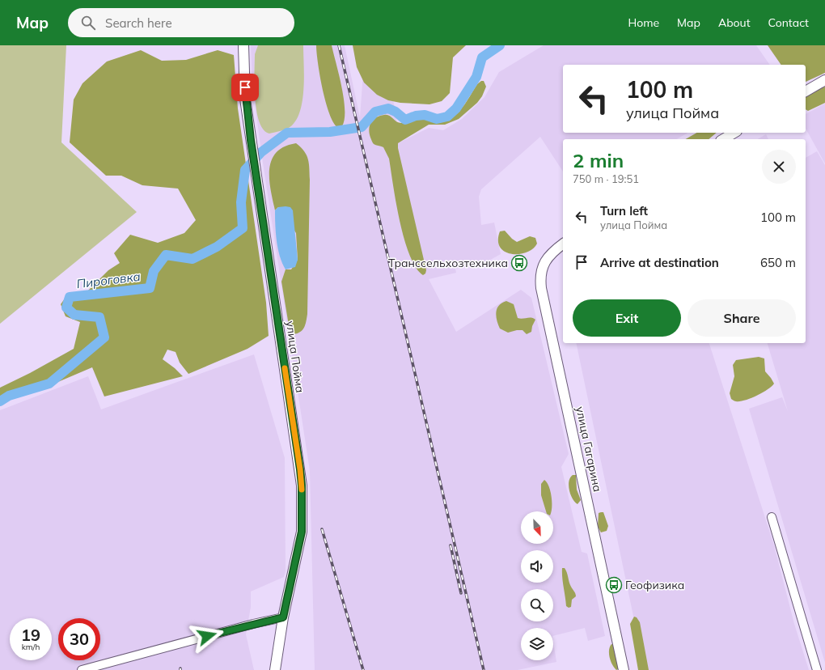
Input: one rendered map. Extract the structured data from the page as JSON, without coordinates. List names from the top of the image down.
{
  "streets": {
    "main road": ["улица Пойма", "улица Гагарина"]
  },
  "water": ["Пироговка"],
  "places": {
    "bus stop": ["Транссельхозтехника", "Геофизика"]
  },
  "north": "bottom right",
  "page": {
    "header": "Map",
    "search": "Search here",
    "nav": [
      "Home",
      "Map",
      "About",
      "Contact"
    ],
    "turn": ["100 m", "улица Пойма"],
    "heading": ["2 min", "750 m · 19:51"],
    "list": [
      {
        "name": "Turn left",
        "note": "улица Пойма",
        "value": "100 m"
      },
      {
        "name": "Arrive at destination",
        "value": "650 m"
      }
    ],
    "buttons": ["Exit", "Share"],
    "speed": "19 km/h",
    "limit": "30"
  }
}
